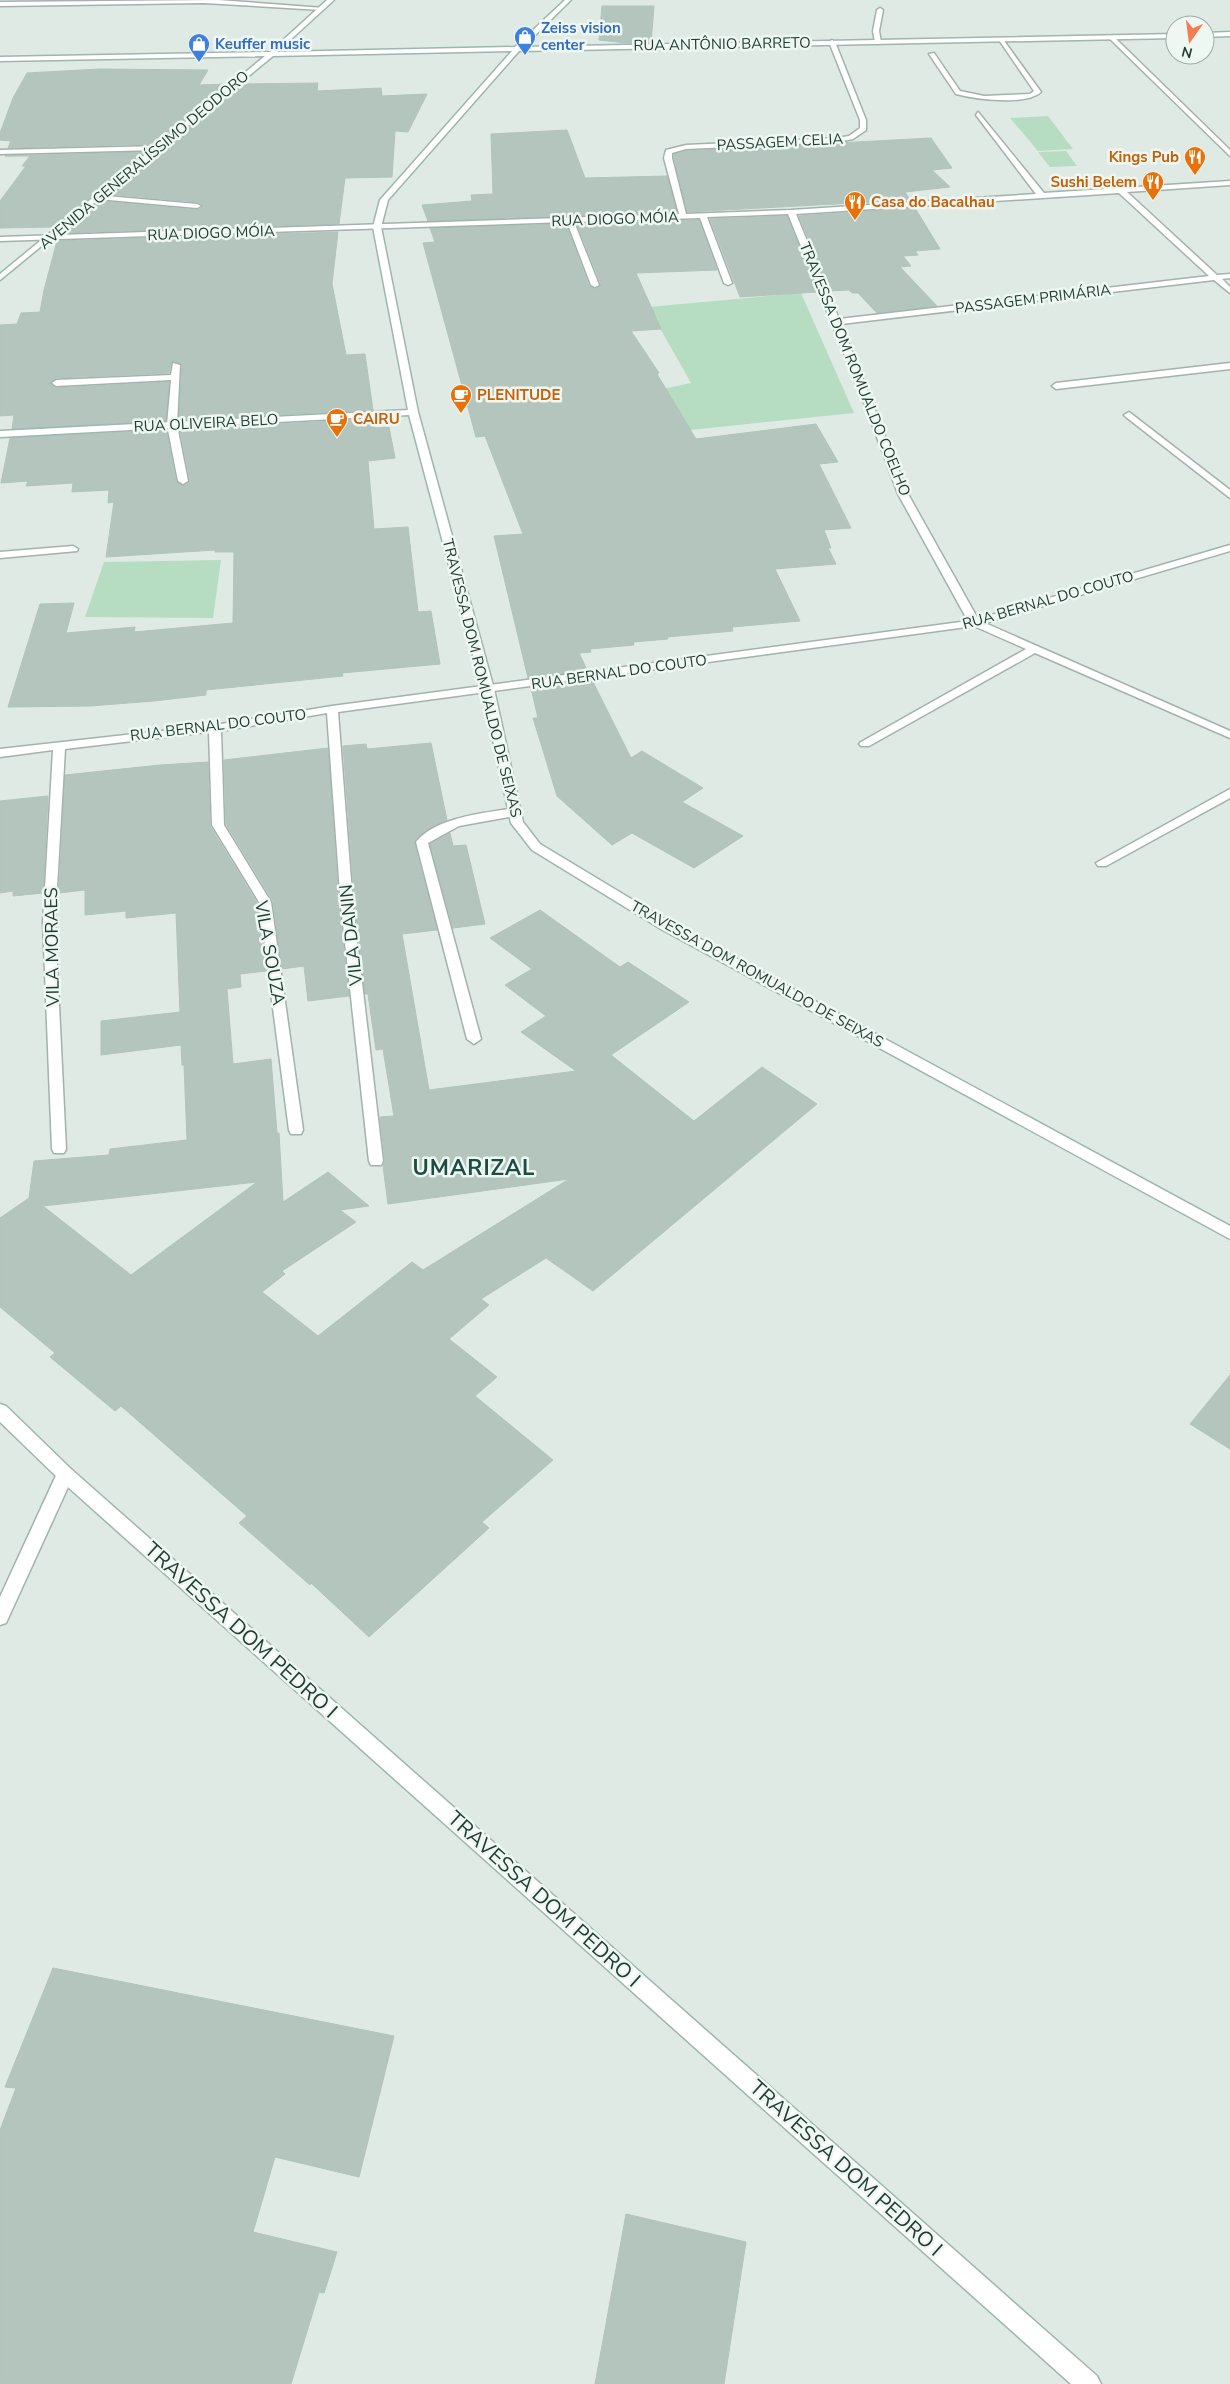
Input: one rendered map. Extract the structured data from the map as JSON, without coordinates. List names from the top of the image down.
{
  "streets": {
    "street": [
      "RUA ANTÔNIO BARRETO",
      "PASSAGEM CELIA",
      "AVENIDA GENERALÍSSIMO DEODORO",
      "RUA DIOGO MÓIA",
      "PASSAGEM PRIMÁRIA",
      "TRAVESSA DOM ROMUALDO COELHO",
      "RUA OLIVEIRA BELO",
      "RUA BERNAL DO COUTO",
      "TRAVESSA DOM ROMUALDO DE SEIXAS",
      "VILA DANIN",
      "VILA MORAES",
      "VILA SOUZA",
      "TRAVESSA DOM PEDRO I"
    ]
  },
  "crossings": [
    ["RUA ANTÔNIO BARRETO", "PASSAGEM CELIA"],
    ["RUA ANTÔNIO BARRETO", "AVENIDA GENERALÍSSIMO DEODORO"],
    ["RUA ANTÔNIO BARRETO", "TRAVESSA DOM ROMUALDO DE SEIXAS"],
    ["PASSAGEM CELIA", "RUA DIOGO MÓIA"],
    ["AVENIDA GENERALÍSSIMO DEODORO", "RUA DIOGO MÓIA"],
    ["RUA DIOGO MÓIA", "TRAVESSA DOM ROMUALDO COELHO"],
    ["RUA DIOGO MÓIA", "TRAVESSA DOM ROMUALDO DE SEIXAS"],
    ["PASSAGEM PRIMÁRIA", "TRAVESSA DOM ROMUALDO COELHO"],
    ["TRAVESSA DOM ROMUALDO COELHO", "RUA BERNAL DO COUTO"],
    ["RUA OLIVEIRA BELO", "TRAVESSA DOM ROMUALDO DE SEIXAS"],
    ["RUA BERNAL DO COUTO", "TRAVESSA DOM ROMUALDO DE SEIXAS"],
    ["RUA BERNAL DO COUTO", "VILA DANIN"],
    ["RUA BERNAL DO COUTO", "VILA MORAES"],
    ["RUA BERNAL DO COUTO", "VILA SOUZA"]
  ],
  "districts": ["UMARIZAL"],
  "places": {
    "shop": ["Zeiss vision center", "Keuffer music"],
    "restaurant": ["Kings Pub", "Sushi Belem", "Casa do Bacalhau"],
    "cafe": ["PLENITUDE", "CAIRU"]
  },
  "north": "bottom"
}
